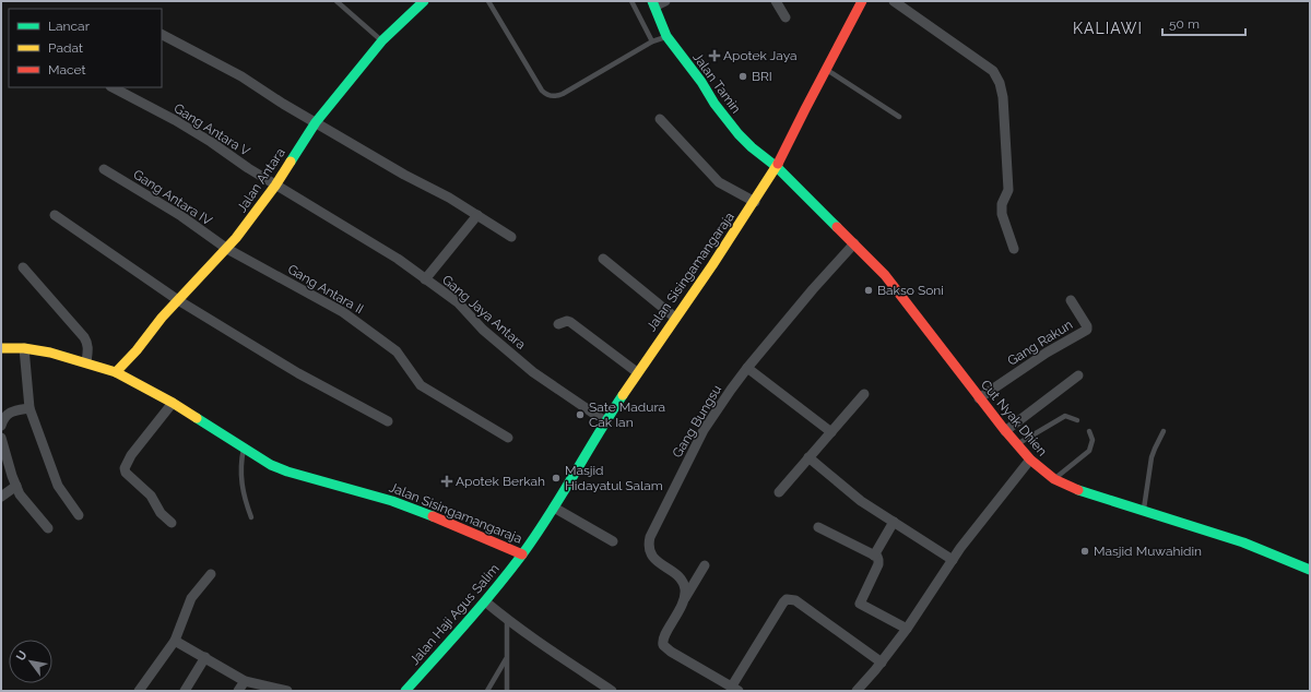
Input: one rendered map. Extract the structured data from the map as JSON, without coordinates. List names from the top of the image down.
{
  "streets": {
    "main road": [
      "Jalan Tamin",
      "Jalan Antara",
      "Jalan Sisingamangaraja",
      "Cut Nyak Dhien",
      "Jalan Haji Agus Salim"
    ],
    "street": [
      "Gang Antara V",
      "Gang Antara IV",
      "Gang Antara II",
      "Gang Jaya Antara",
      "Gang Rakun",
      "Gang Bungsu"
    ]
  },
  "crossings": [
    ["Jalan Tamin", "Jalan Sisingamangaraja"],
    ["Jalan Tamin", "Cut Nyak Dhien"],
    ["Gang Antara V", "Jalan Antara"],
    ["Gang Antara V", "Gang Jaya Antara"],
    ["Jalan Antara", "Gang Antara IV"],
    ["Jalan Antara", "Jalan Sisingamangaraja"],
    ["Jalan Antara", "Gang Antara II"],
    ["Jalan Antara", "Gang Jaya Antara"],
    ["Gang Antara IV", "Gang Antara II"],
    ["Jalan Sisingamangaraja", "Gang Jaya Antara"],
    ["Jalan Sisingamangaraja", "Cut Nyak Dhien"],
    ["Jalan Sisingamangaraja", "Jalan Haji Agus Salim"],
    ["Gang Rakun", "Cut Nyak Dhien"],
    ["Cut Nyak Dhien", "Gang Bungsu"]
  ],
  "districts": ["KALIAWI"],
  "places": {
    "health": ["Apotek Jaya", "Apotek Berkah"],
    "other": [
      "BRI",
      "Bakso Soni",
      "Sate Madura Cak Ian",
      "Masjid Hidayatul Salam",
      "Masjid Muwahidin"
    ]
  },
  "legend": ["Lancar", "Padat", "Macet"],
  "scale_bar": "50 m",
  "north": "top left"
}
